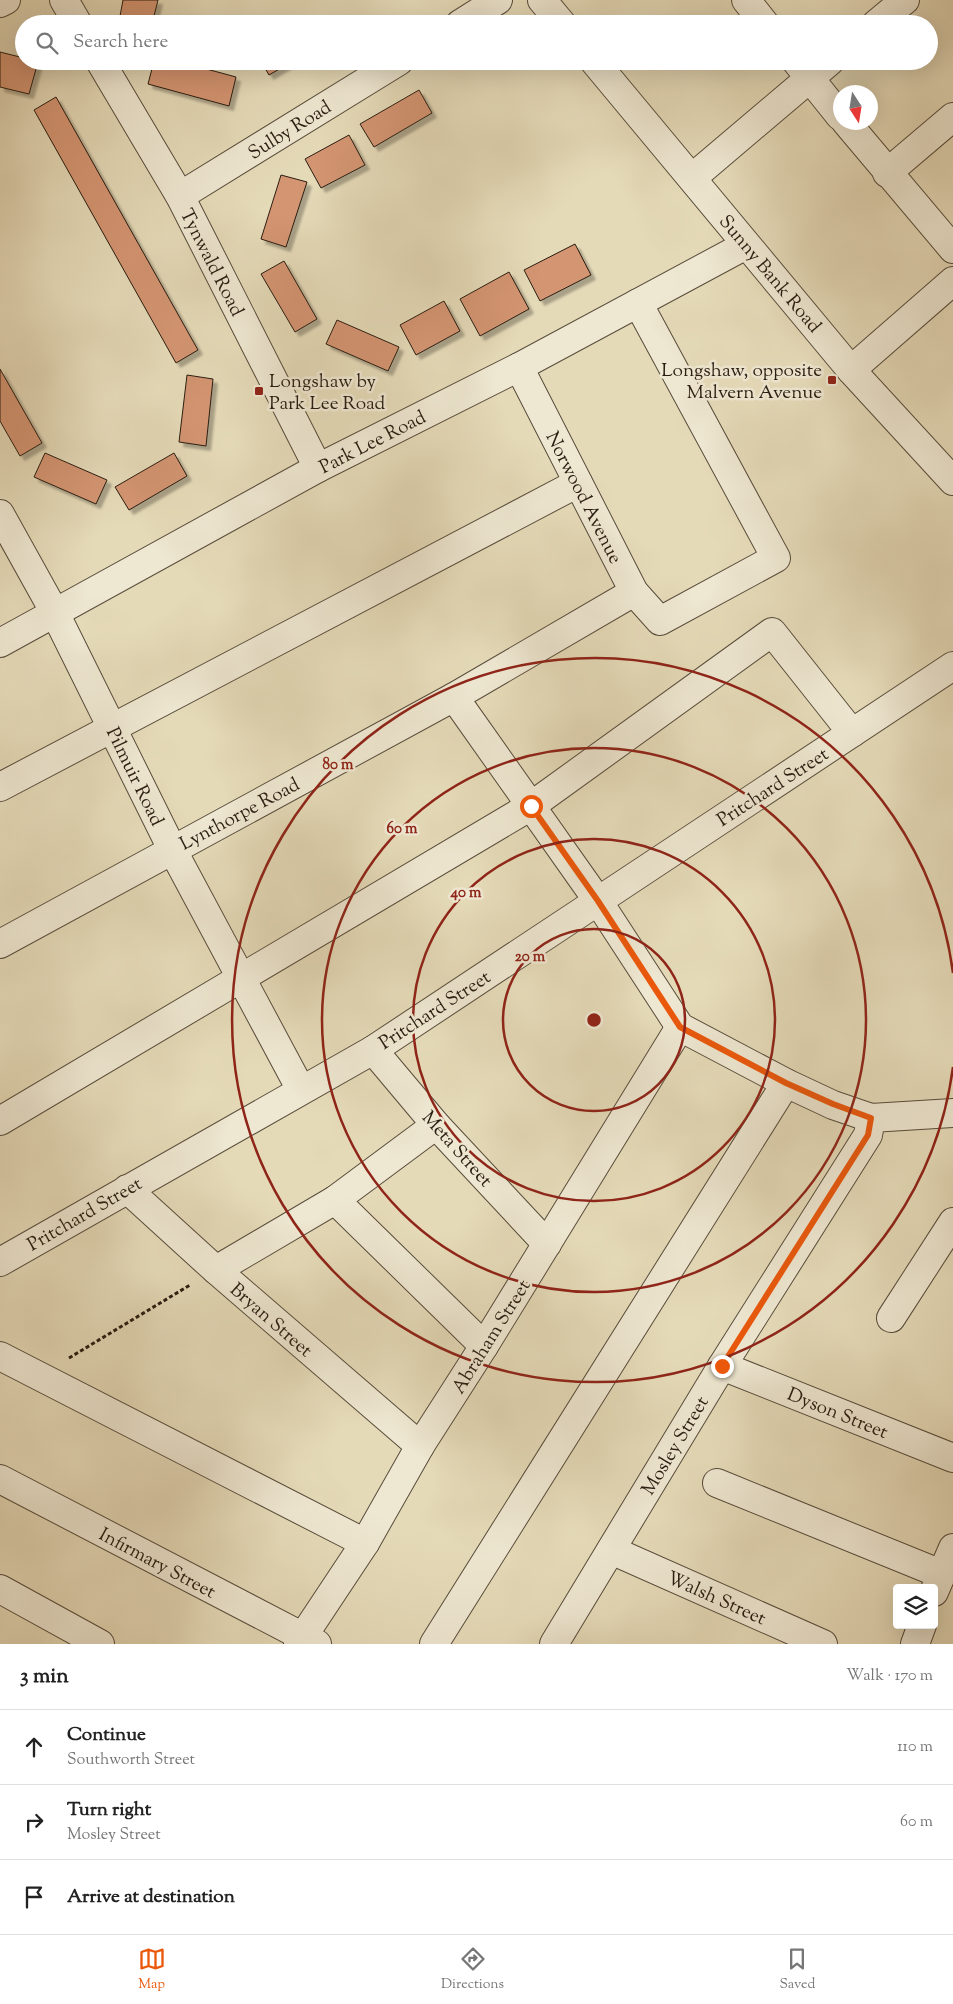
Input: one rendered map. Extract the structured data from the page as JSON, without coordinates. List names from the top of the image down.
{
  "streets": {
    "street": [
      "Sulby Road",
      "Tynwald Road",
      "Sunny Bank Road",
      "Park Lee Road",
      "Norwood Avenue",
      "Pilmuir Road",
      "Pritchard Street",
      "Lynthorpe Road",
      "Meta Street",
      "Bryan Street",
      "Abraham Street",
      "Dyson Street",
      "Mosley Street",
      "Infirmary Street",
      "Walsh Street"
    ]
  },
  "crossings": [
    ["Sulby Road", "Tynwald Road"],
    ["Tynwald Road", "Park Lee Road"],
    ["Sunny Bank Road", "Park Lee Road"],
    ["Park Lee Road", "Norwood Avenue"],
    ["Park Lee Road", "Pilmuir Road"],
    ["Norwood Avenue", "Lynthorpe Road"],
    ["Pilmuir Road", "Pritchard Street"],
    ["Pilmuir Road", "Lynthorpe Road"],
    ["Pritchard Street", "Meta Street"],
    ["Pritchard Street", "Bryan Street"],
    ["Meta Street", "Abraham Street"],
    ["Bryan Street", "Abraham Street"],
    ["Abraham Street", "Infirmary Street"],
    ["Dyson Street", "Mosley Street"],
    ["Mosley Street", "Walsh Street"]
  ],
  "places": {
    "transit": ["Longshaw, opposite Malvern Avenue", "Longshaw by Park Lee Road"]
  },
  "north": "bottom",
  "page": {
    "search": "Search here",
    "heading": ["3 min", "Walk · 170 m"],
    "list": [
      ["Continue", "Southworth Street", "110 m"],
      ["Turn right", "Mosley Street", "60 m"],
      "Arrive at destination"
    ],
    "nav": ["Map", "Directions", "Saved"]
  },
  "rings": [
    "80 m",
    "60 m",
    "40 m",
    "20 m"
  ]
}
